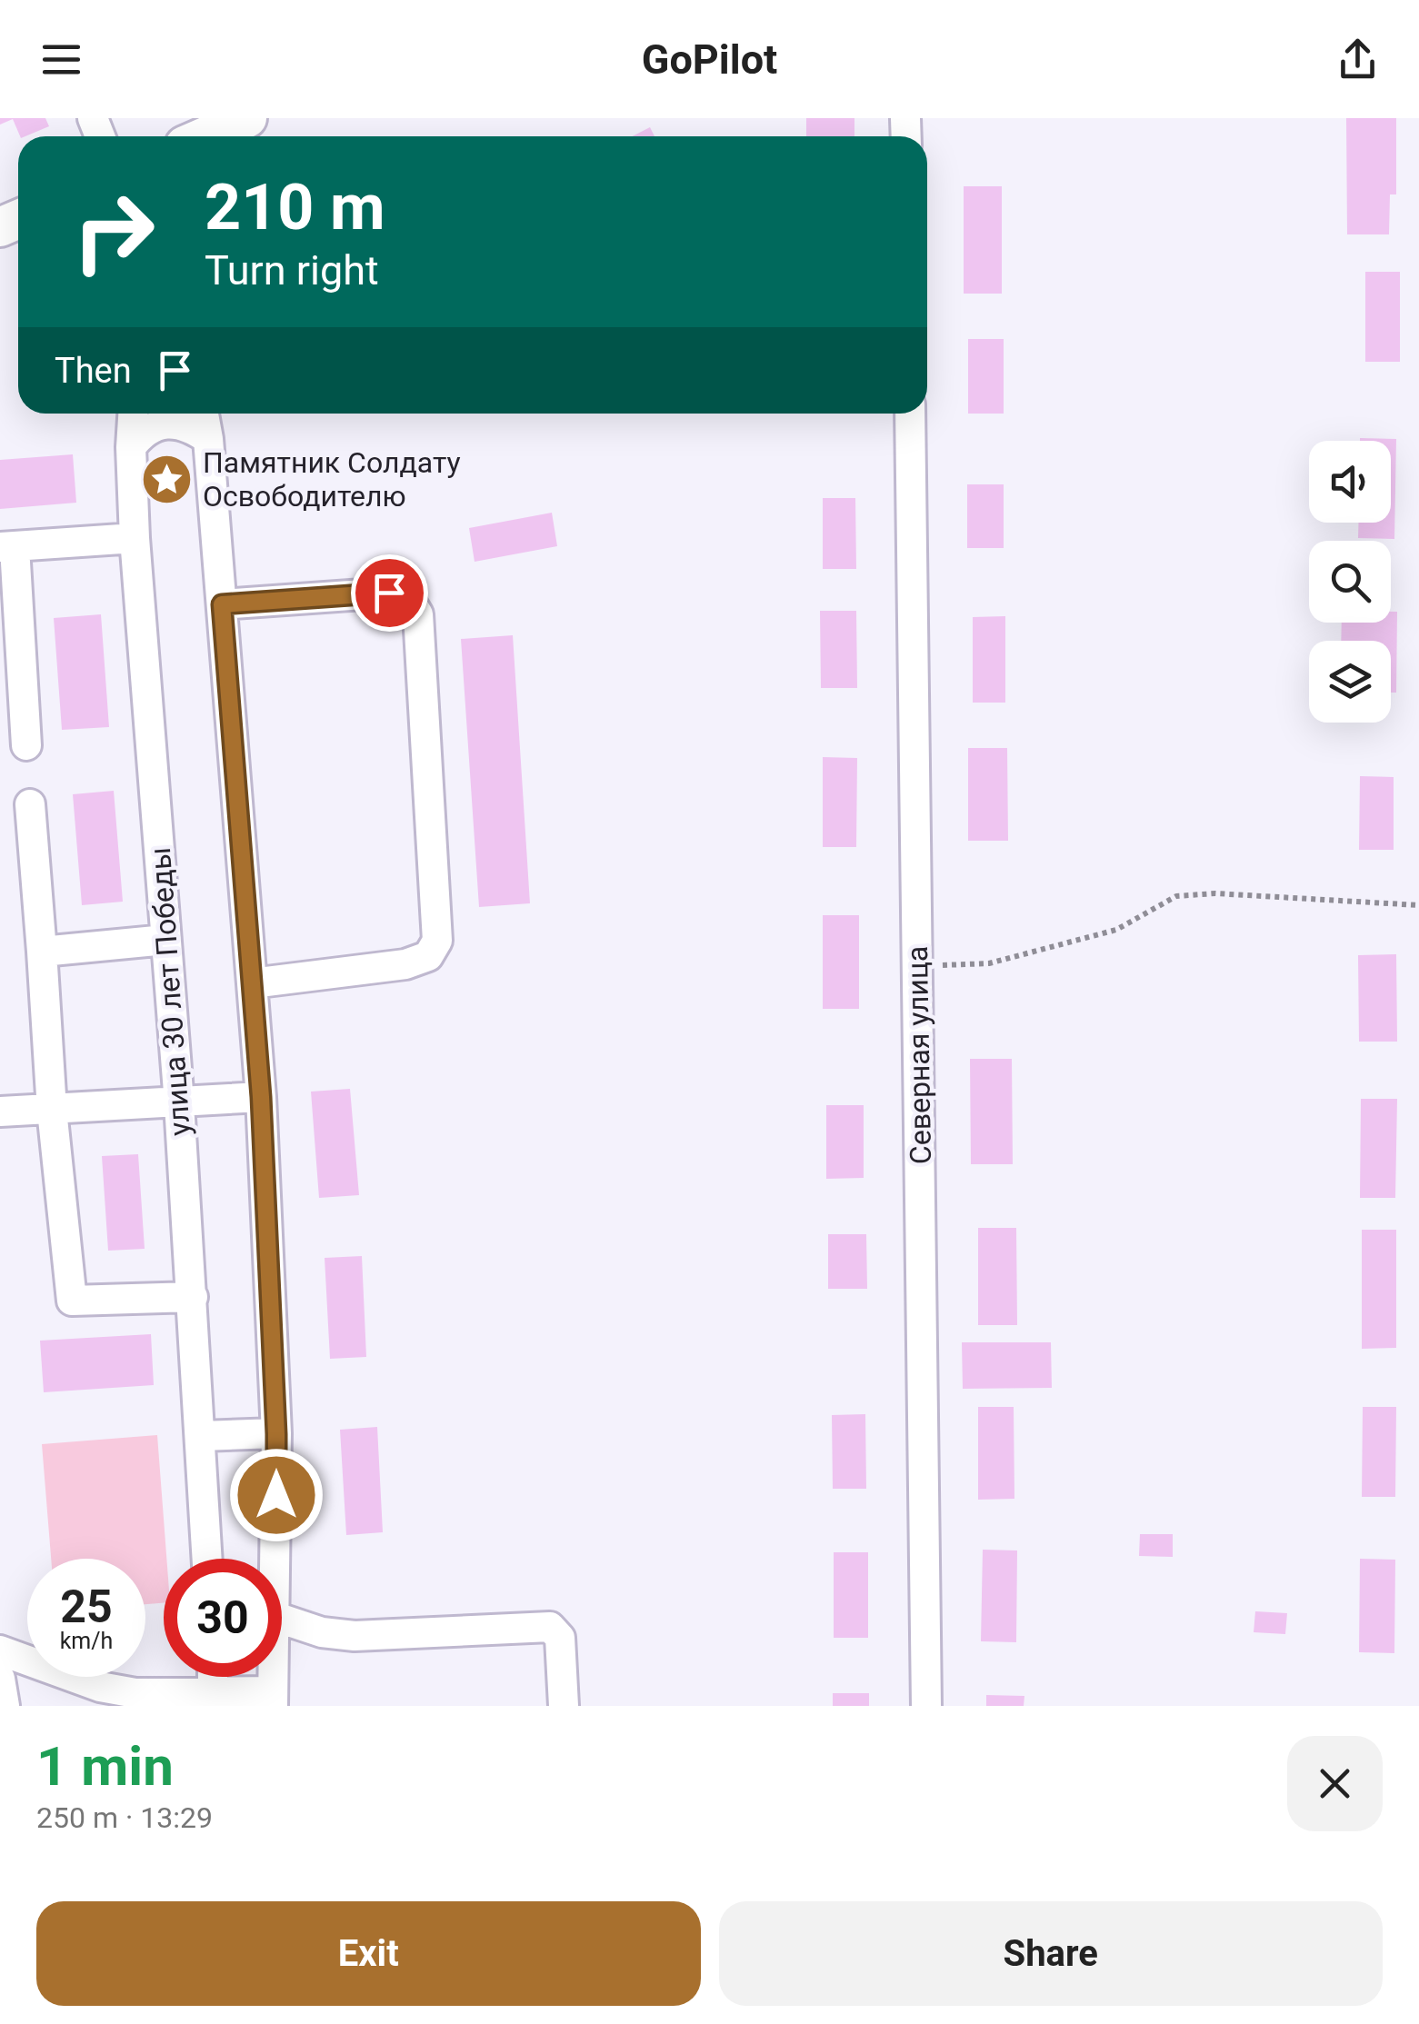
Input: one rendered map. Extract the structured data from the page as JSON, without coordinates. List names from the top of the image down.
{
  "streets": {
    "street": ["улица 30 лет Победы", "Северная улица"]
  },
  "places": {
    "place": ["Памятник Солдату Освободителю"]
  },
  "page": {
    "header": "GoPilot",
    "turn": ["210 m", "Turn right"],
    "then": "Then",
    "speed": "25 km/h",
    "limit": "30",
    "heading": ["1 min", "250 m · 13:29"],
    "buttons": ["Exit", "Share"]
  }
}
